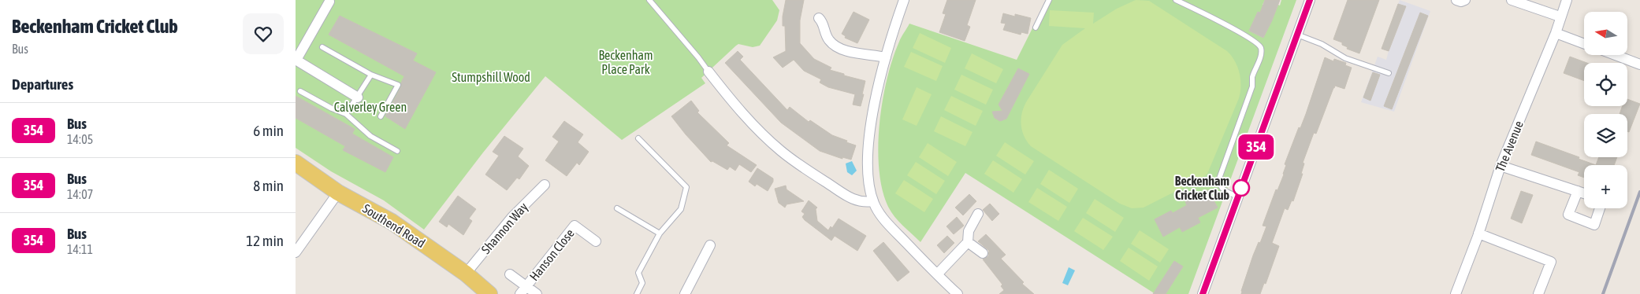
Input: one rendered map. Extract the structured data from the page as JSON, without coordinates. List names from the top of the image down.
{
  "streets": {
    "main road": ["Southend Road"],
    "street": ["The Avenue", "Shannon Way", "Hanson Close"]
  },
  "crossings": [
    ["Southend Road", "Shannon Way"]
  ],
  "parks": ["Beckenham Place Park", "Stumpshill Wood", "Calverley Green"],
  "places": ["Beckenham Cricket Club"],
  "lines": ["bus line 354"],
  "north": "left",
  "page": {
    "heading": [
      ["Beckenham Cricket Club", "Bus"],
      "Departures"
    ],
    "on_map": "354",
    "map_buttons": "+",
    "list": [
      {
        "mark": "354",
        "name": "Bus",
        "note": "14:05",
        "value": "6 min"
      },
      {
        "mark": "354",
        "name": "Bus",
        "note": "14:07",
        "value": "8 min"
      },
      {
        "mark": "354",
        "name": "Bus",
        "note": "14:11",
        "value": "12 min"
      }
    ]
  }
}
